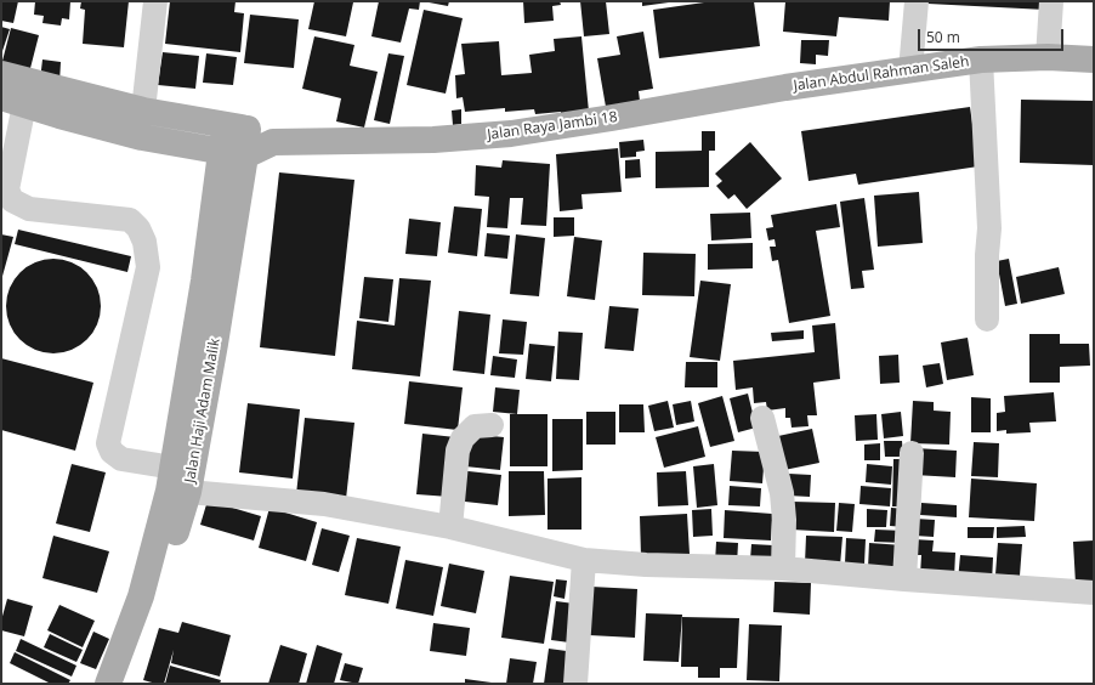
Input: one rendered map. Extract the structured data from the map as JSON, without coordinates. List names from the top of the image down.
{
  "streets": {
    "main road": ["Jalan Abdul Rahman Saleh", "Jalan Raya Jambi 18", "Jalan Haji Adam Malik"]
  },
  "crossings": [
    ["Jalan Abdul Rahman Saleh", "Jalan Raya Jambi 18"]
  ],
  "scale_bar": "50 m"
}
